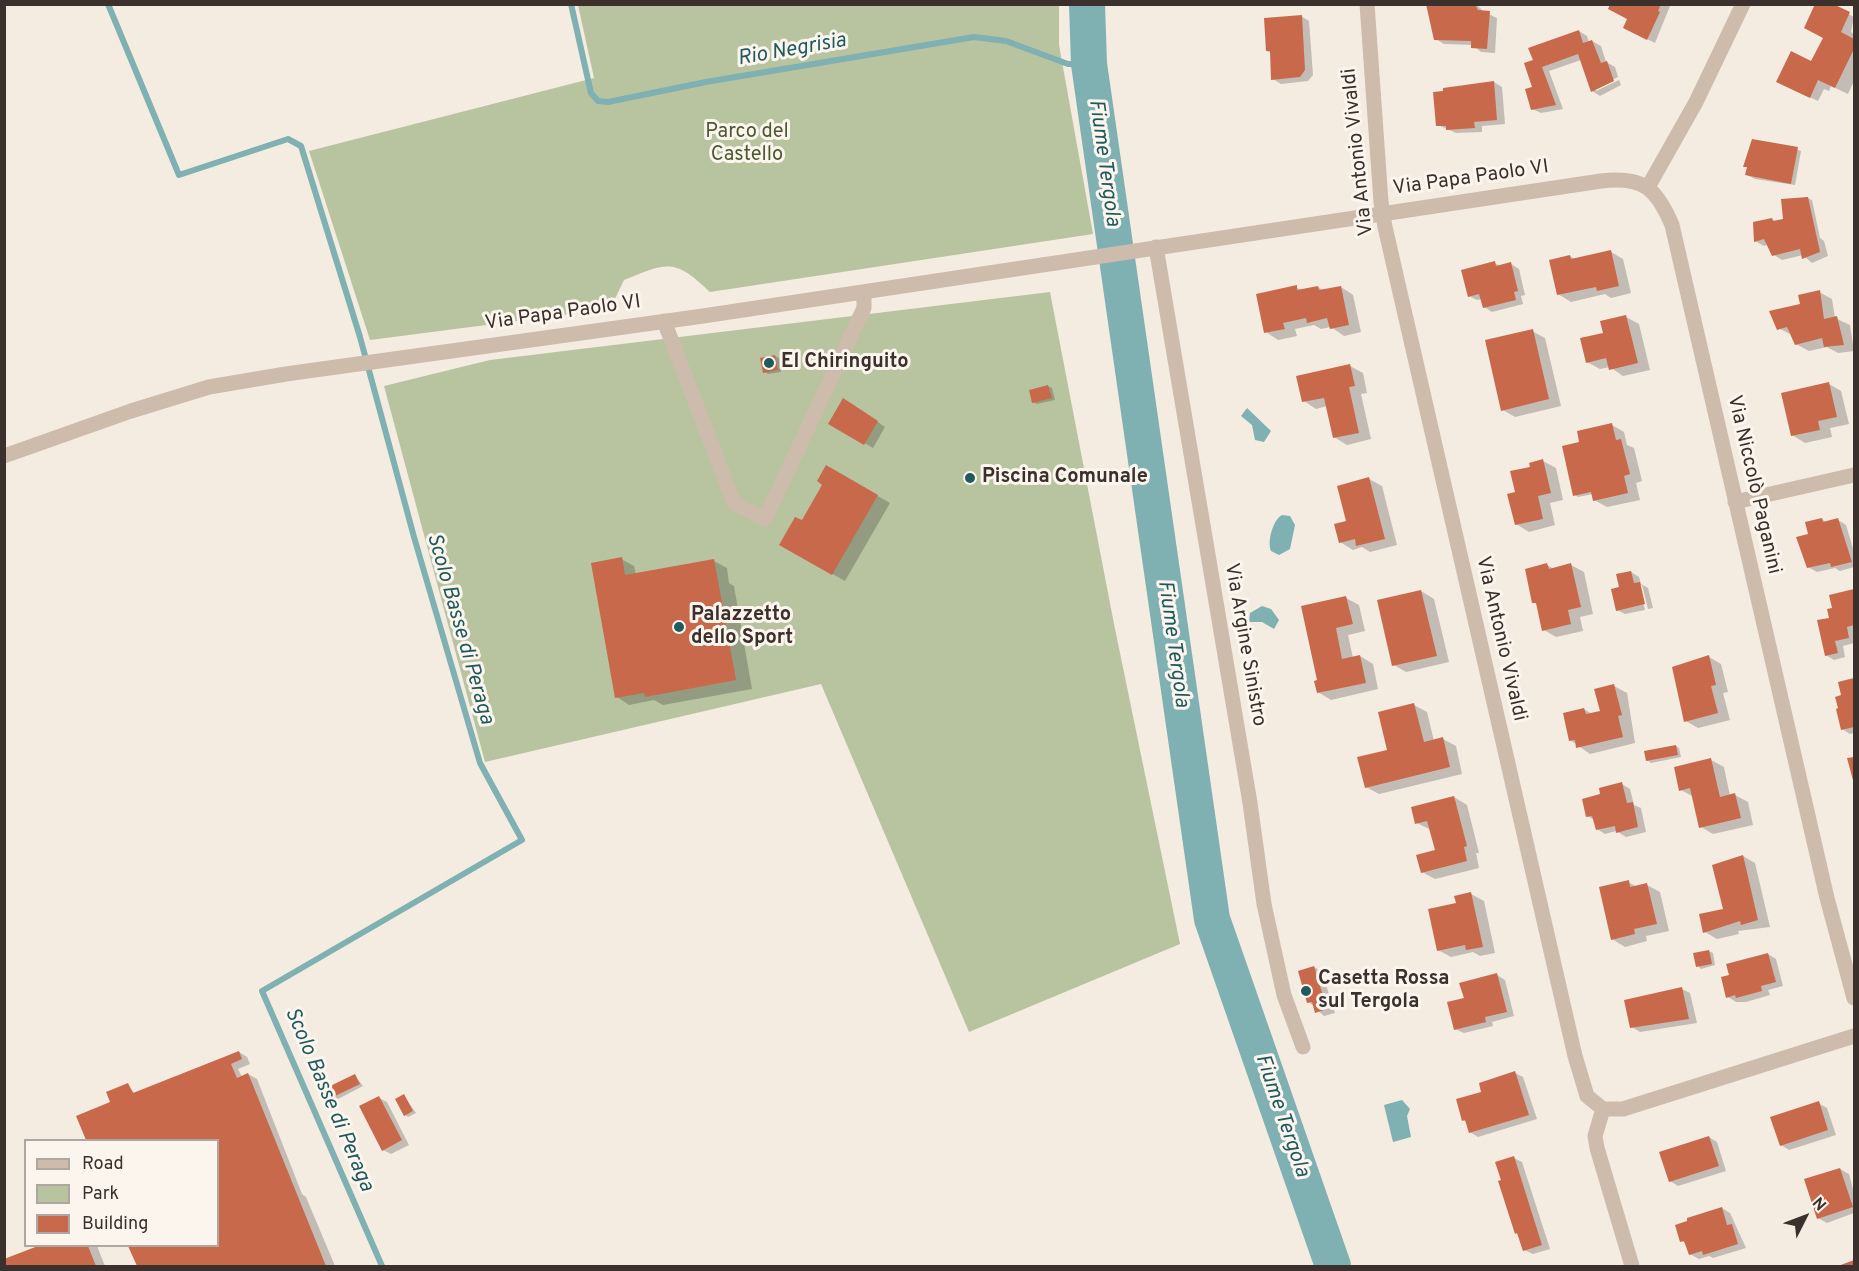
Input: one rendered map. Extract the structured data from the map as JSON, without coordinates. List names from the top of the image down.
{
  "streets": {
    "street": [
      "Via Antonio Vivaldi",
      "Via Papa Paolo VI",
      "Via Niccolò Paganini",
      "Via Argine Sinistro"
    ]
  },
  "crossings": [
    ["Via Antonio Vivaldi", "Via Papa Paolo VI"],
    ["Via Papa Paolo VI", "Via Niccolò Paganini"],
    ["Via Papa Paolo VI", "Via Argine Sinistro"]
  ],
  "water": ["Rio Negrisia", "Fiume Tergola", "Scolo Basse di Peraga"],
  "parks": ["Parco del Castello"],
  "places": [
    "El Chiringuito",
    "Piscina Comunale",
    "Palazzetto dello Sport",
    "Casetta Rossa sul Tergola"
  ],
  "legend": ["Road", "Park", "Building"],
  "north": "top right"
}
